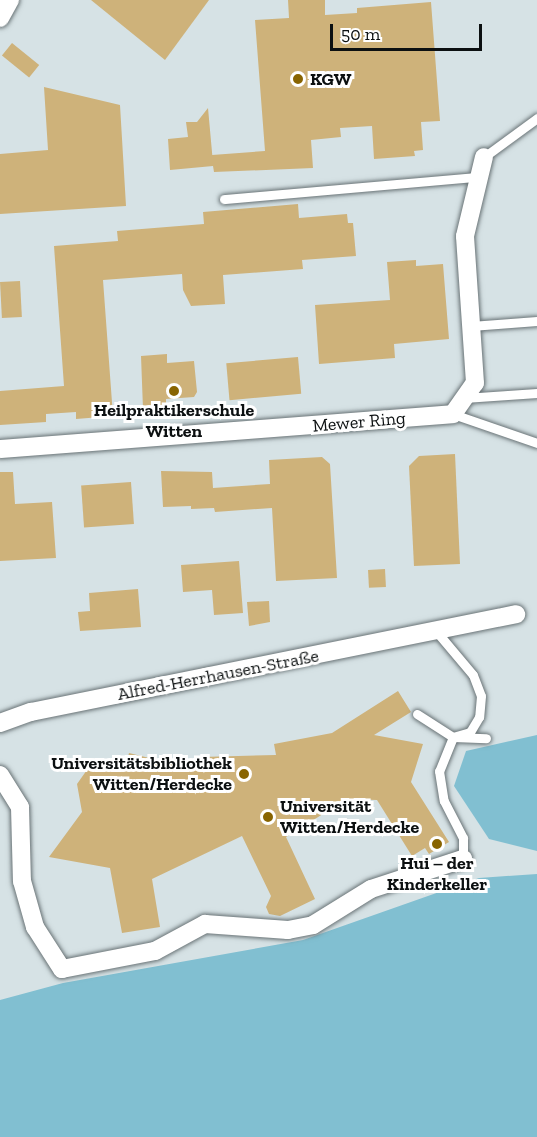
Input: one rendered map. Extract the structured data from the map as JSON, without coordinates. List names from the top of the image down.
{
  "streets": {
    "street": ["Mewer Ring", "Alfred-Herrhausen-Straße"]
  },
  "places": [
    "KGW",
    "Heilpraktikerschule Witten",
    "Universitätsbibliothek Witten/Herdecke",
    "Universität Witten/Herdecke",
    "Hui – der Kinderkeller"
  ],
  "scale_bar": "50 m"
}
